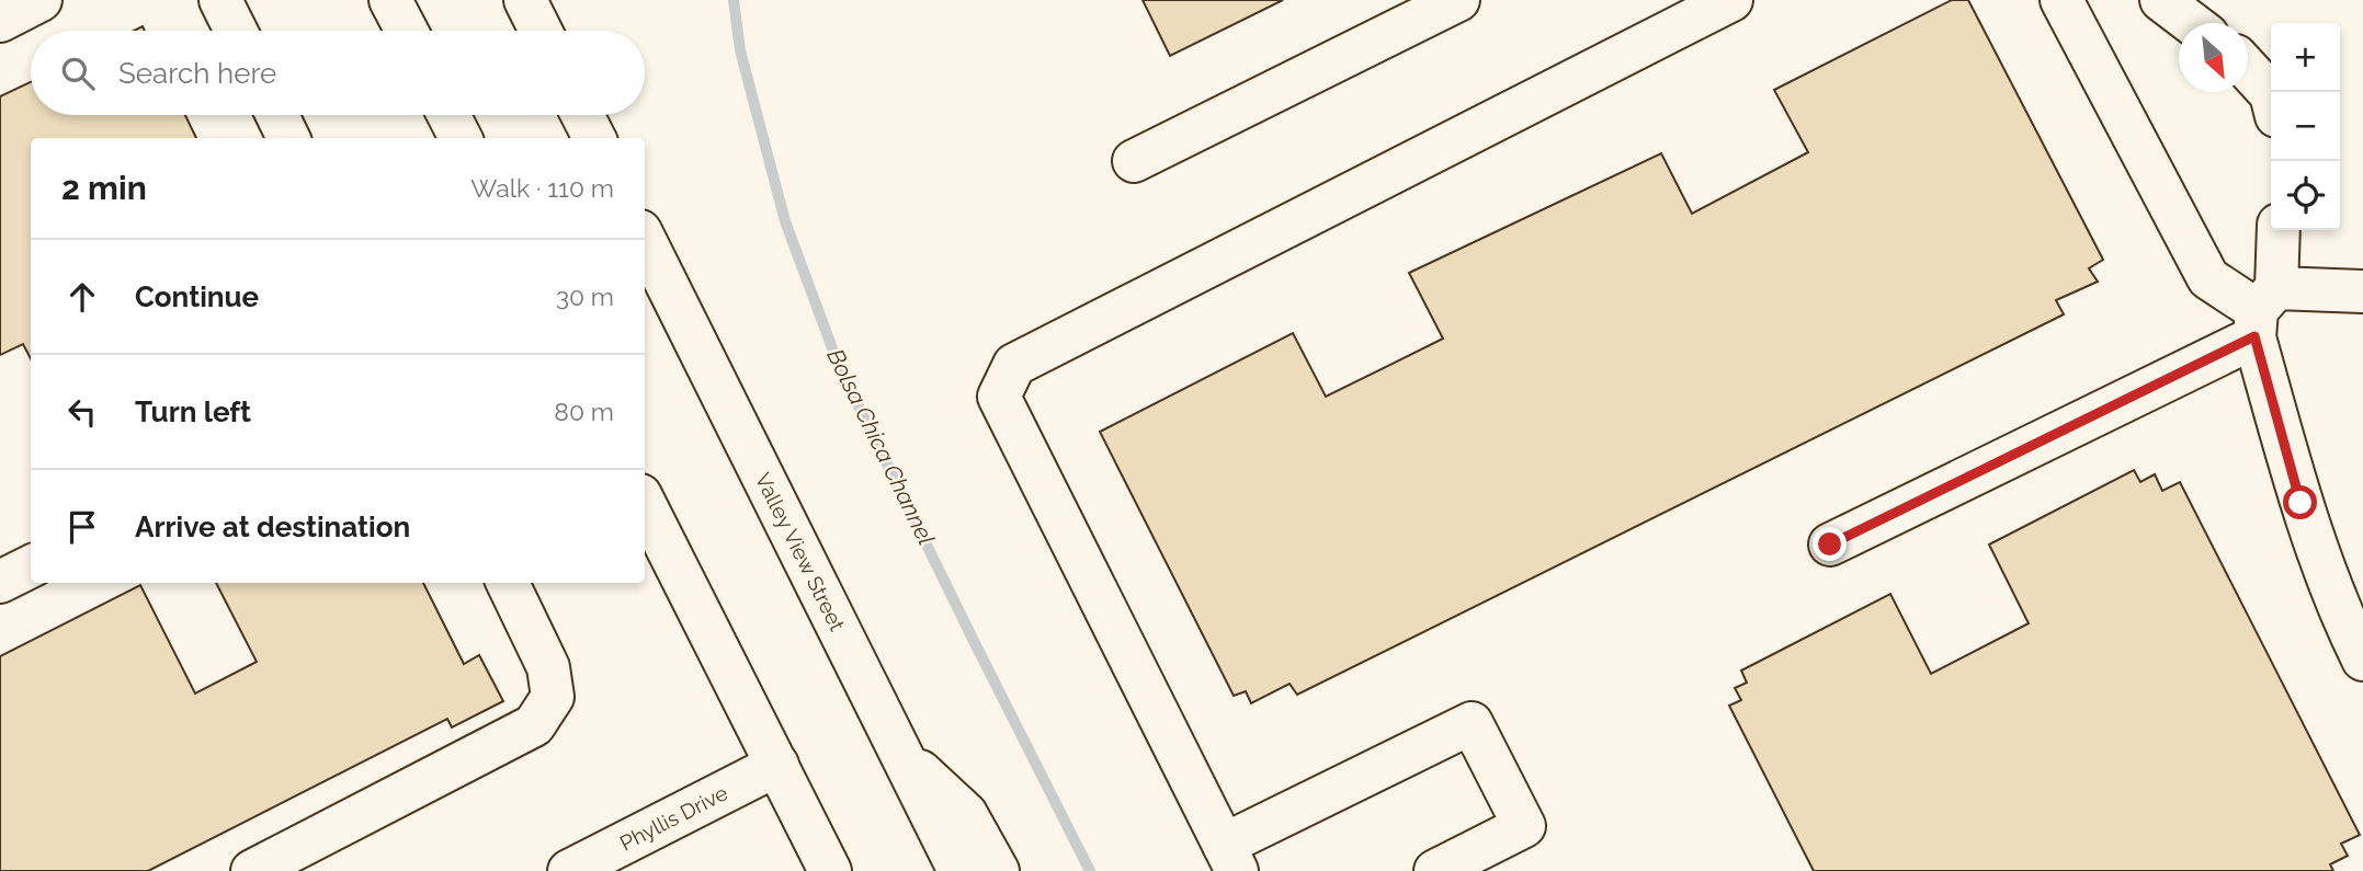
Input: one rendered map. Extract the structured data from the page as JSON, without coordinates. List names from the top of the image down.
{
  "streets": {
    "main road": ["Valley View Street", "Phyllis Drive"]
  },
  "water": ["Bolsa Chica Channel"],
  "north": "bottom right",
  "page": {
    "map_buttons": ["+", "−"],
    "search": "Search here",
    "heading": ["2 min", "Walk · 110 m"],
    "list": [
      ["Continue", "30 m"],
      ["Turn left", "80 m"],
      "Arrive at destination"
    ]
  }
}
